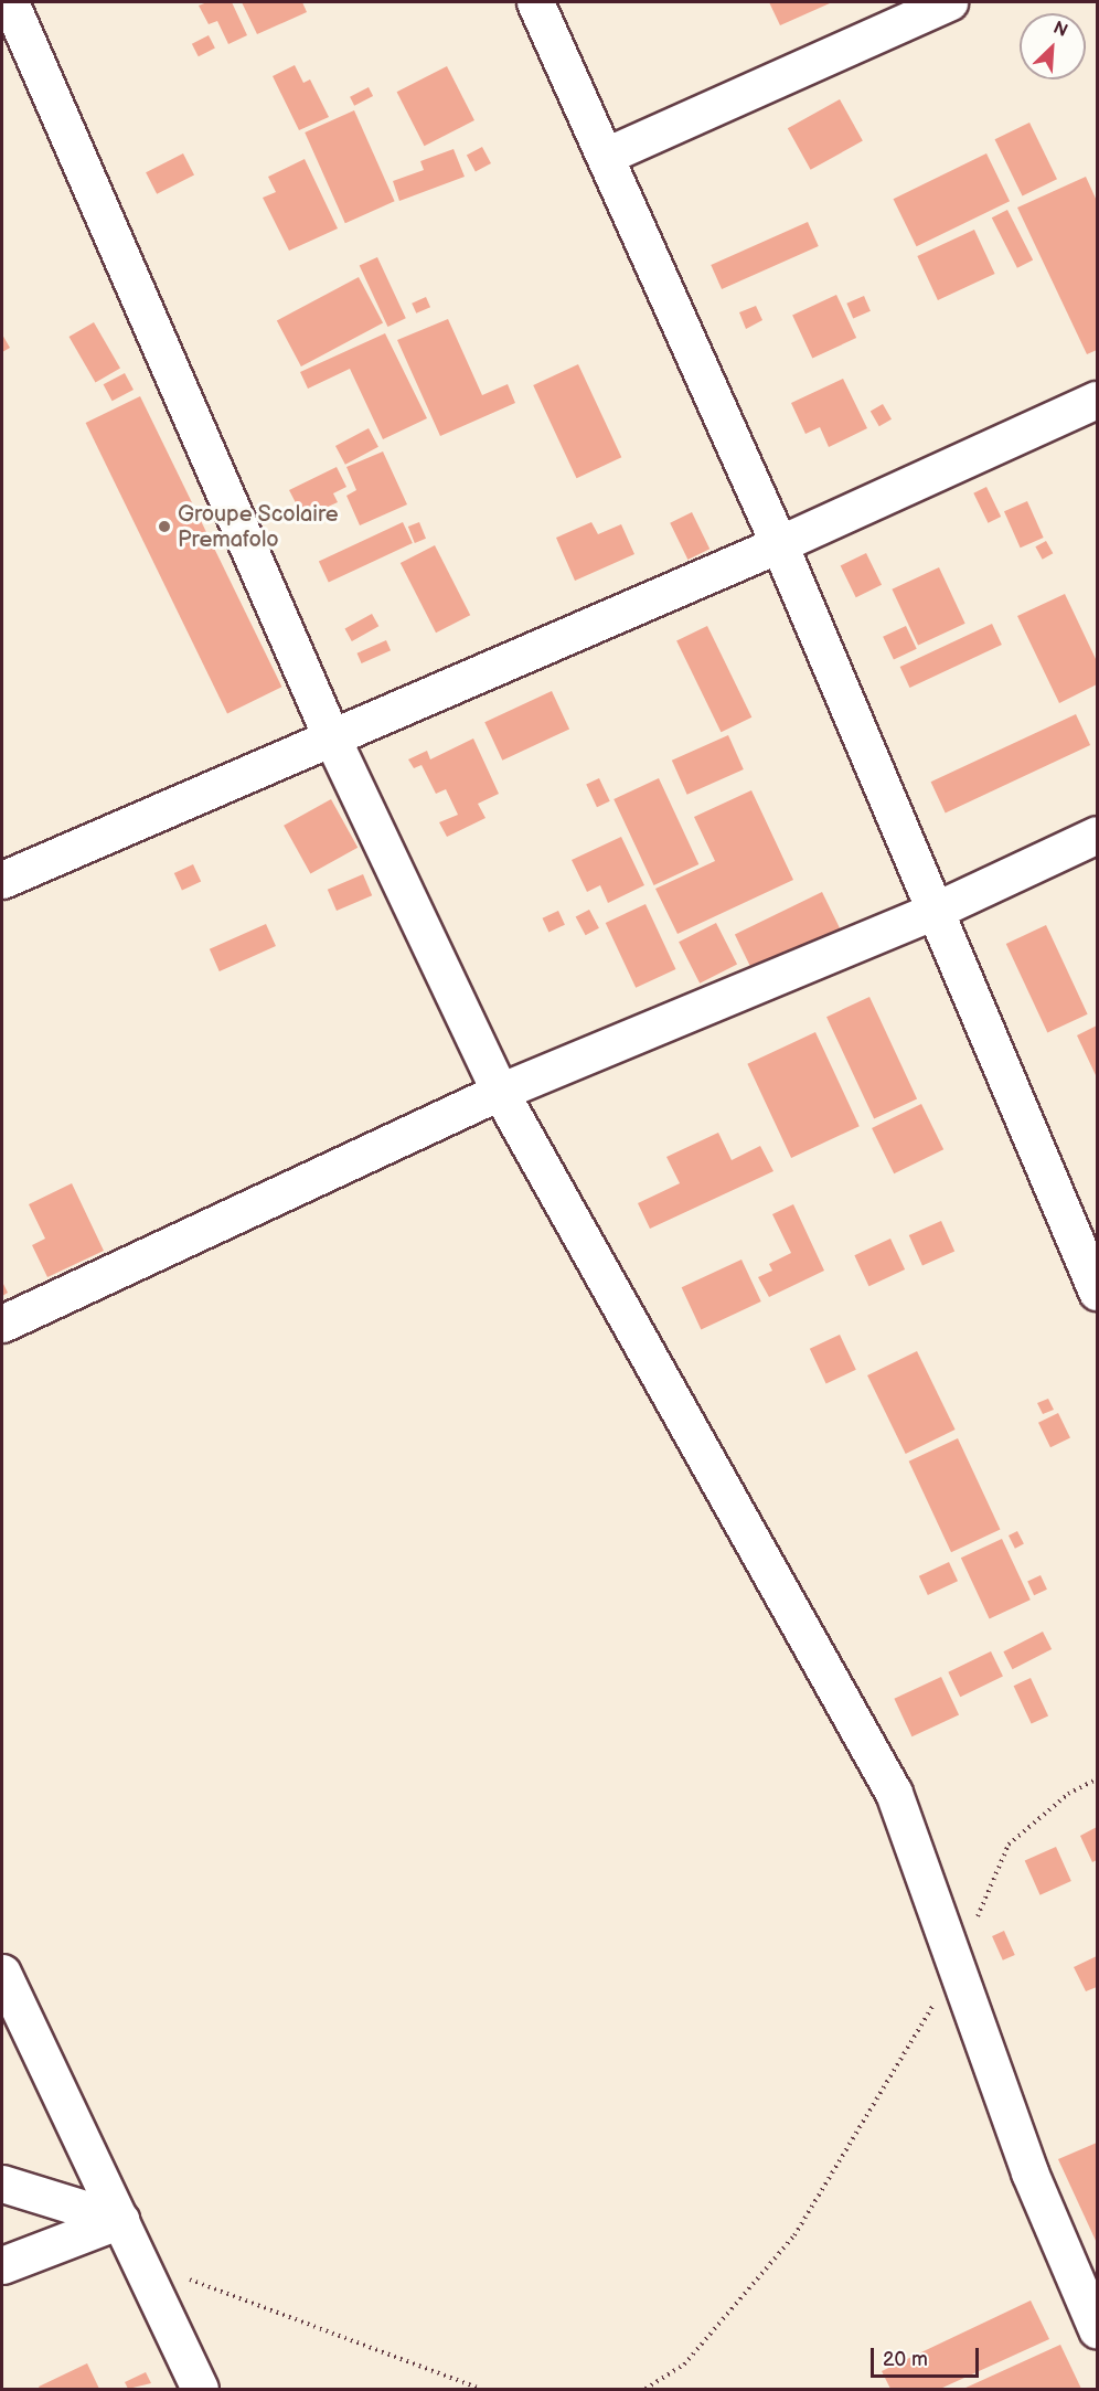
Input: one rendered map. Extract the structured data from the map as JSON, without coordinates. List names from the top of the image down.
{
  "places": ["Groupe Scolaire Premafolo"],
  "scale_bar": "20 m",
  "north": "top right"
}
